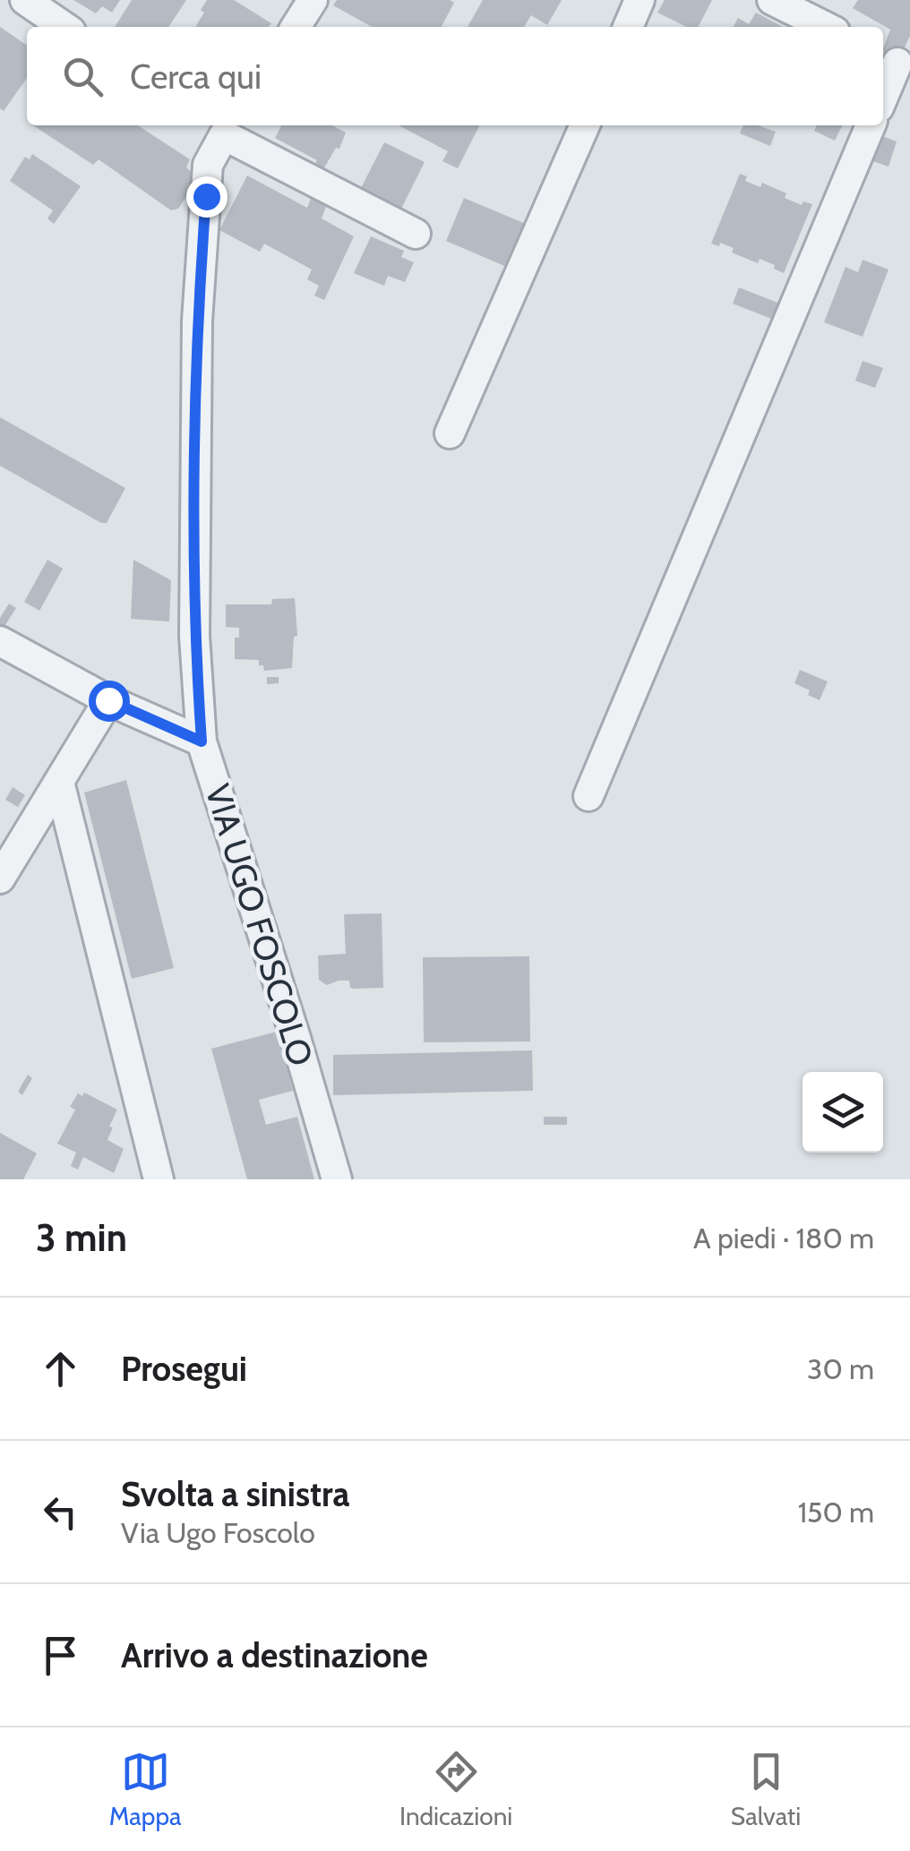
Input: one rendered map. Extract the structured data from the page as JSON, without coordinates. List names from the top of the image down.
{
  "streets": {
    "street": ["VIA UGO FOSCOLO"]
  },
  "page": {
    "search": "Cerca qui",
    "heading": ["3 min", "A piedi · 180 m"],
    "list": [
      ["Prosegui", "30 m"],
      ["Svolta a sinistra", "Via Ugo Foscolo", "150 m"],
      "Arrivo a destinazione"
    ],
    "nav": ["Mappa", "Indicazioni", "Salvati"]
  }
}
